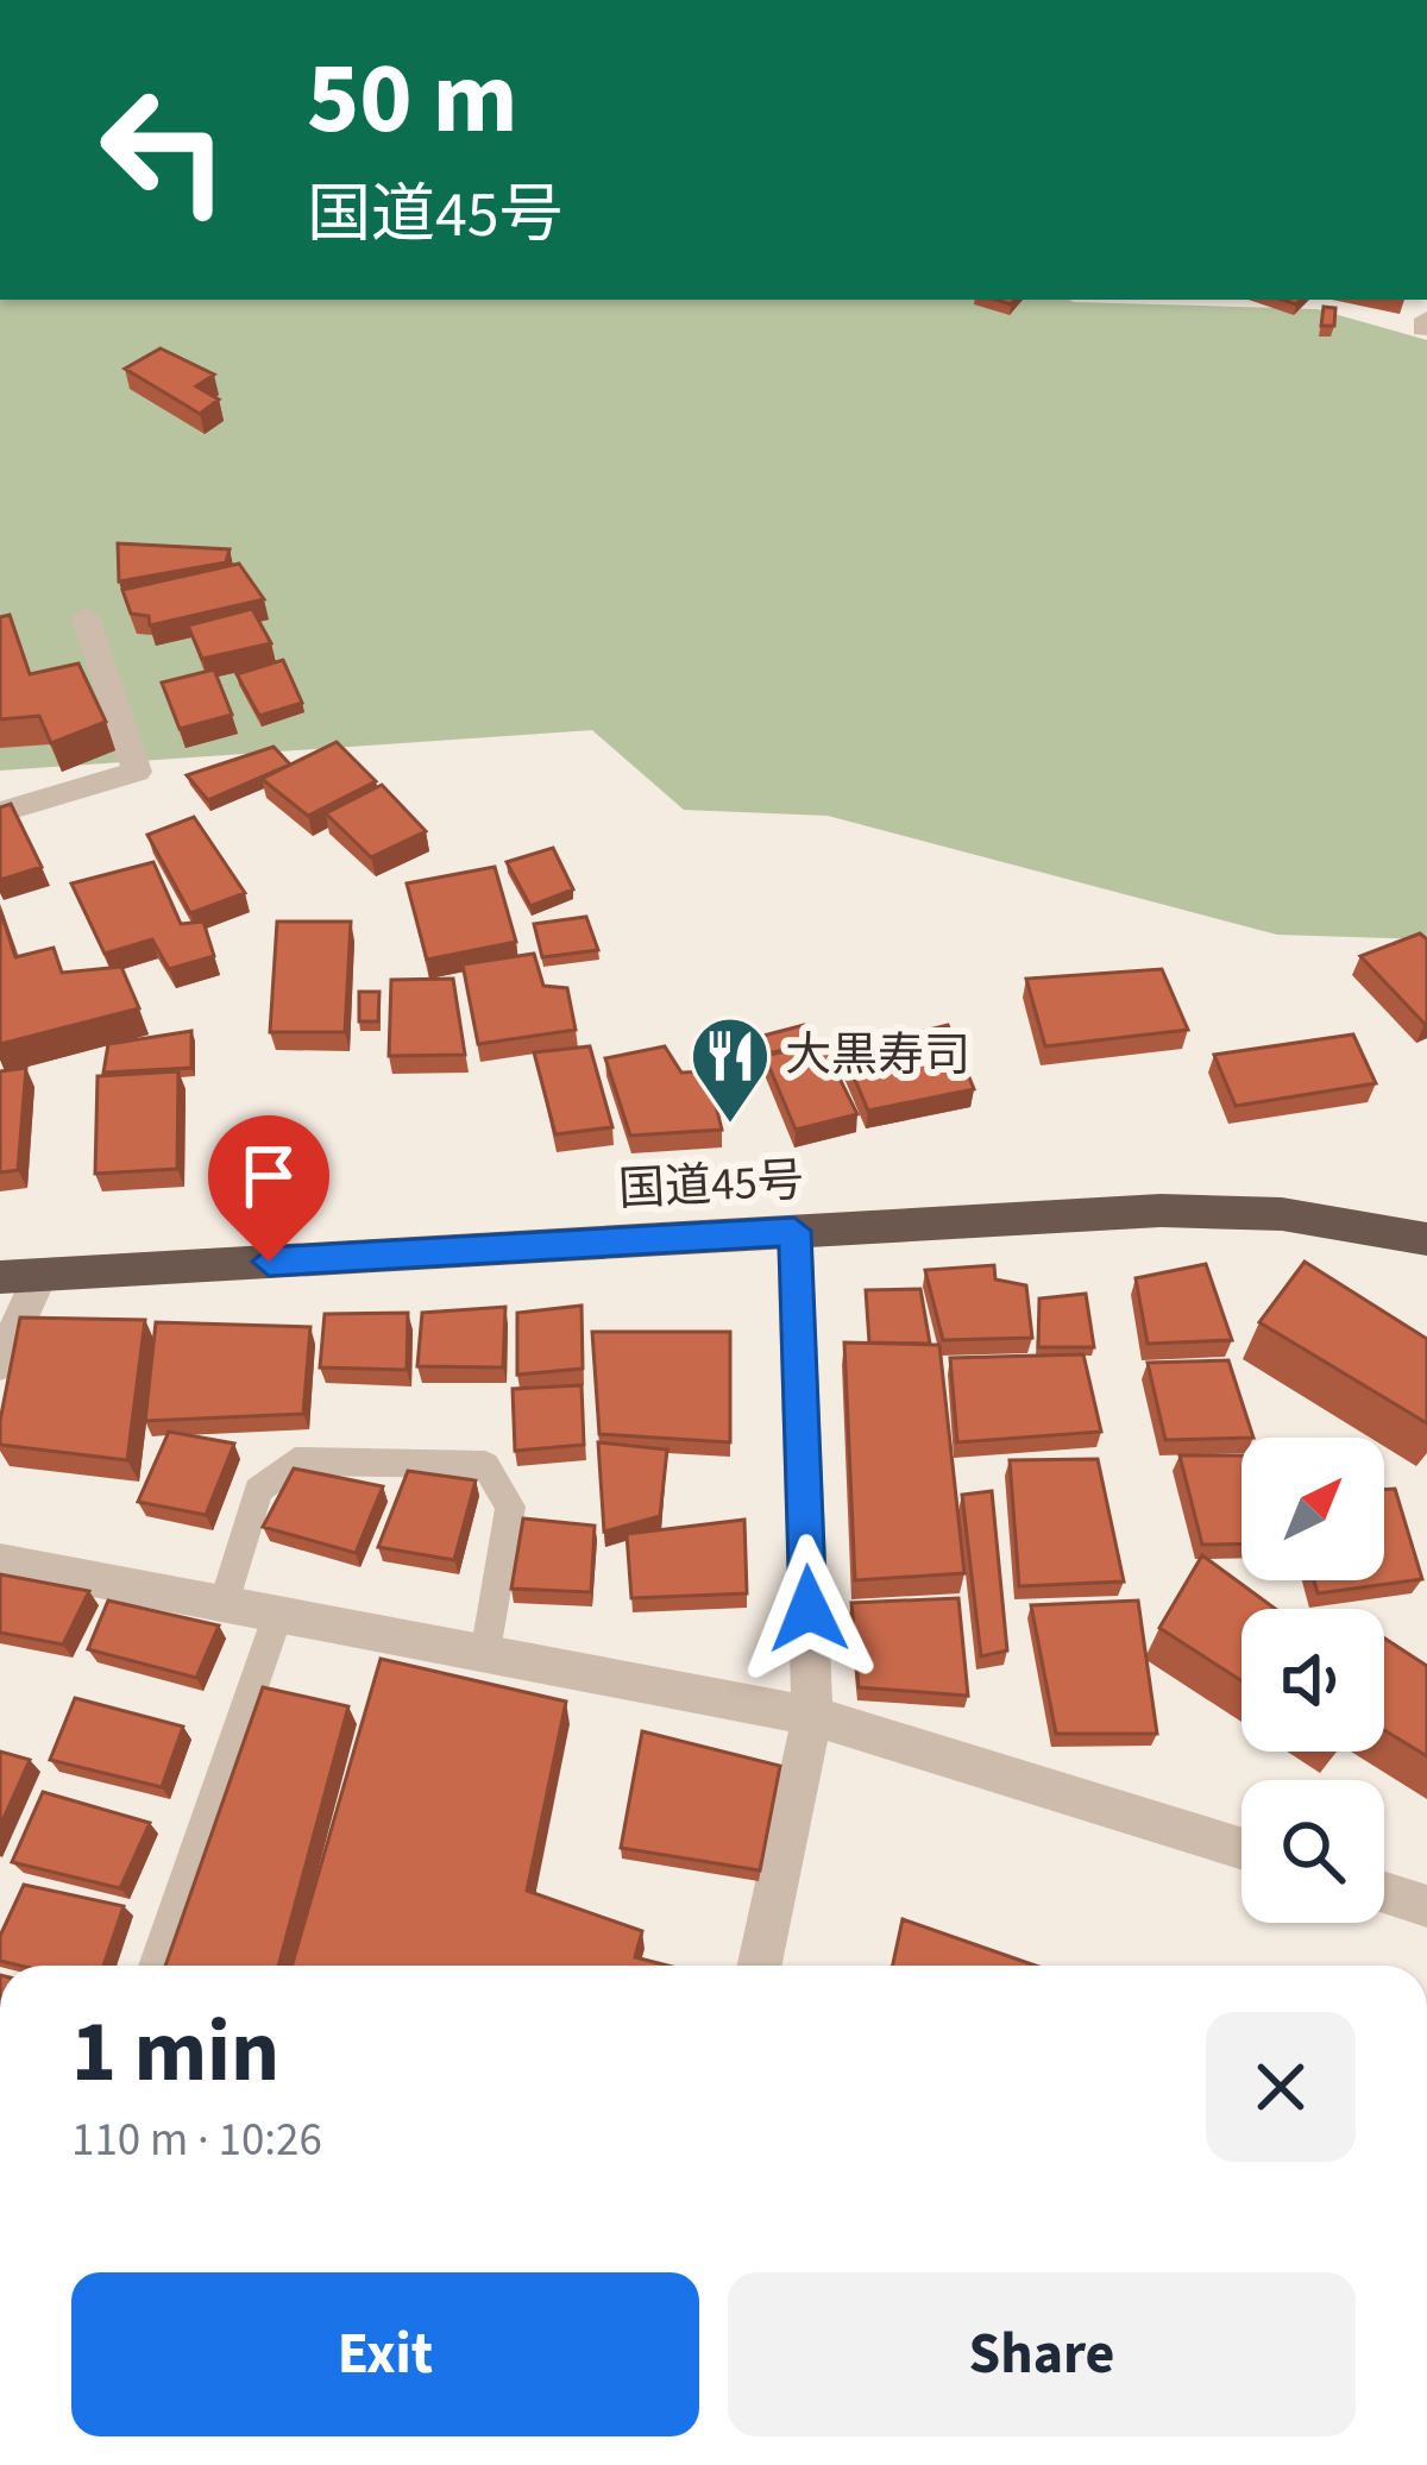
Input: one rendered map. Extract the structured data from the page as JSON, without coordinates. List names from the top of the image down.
{
  "streets": {
    "highway": ["国道45号"]
  },
  "places": {
    "restaurant": ["大黒寿司"]
  },
  "north": "top right",
  "page": {
    "turn": ["50 m", "国道45号"],
    "heading": ["1 min", "110 m · 10:26"],
    "buttons": ["Exit", "Share"]
  }
}
